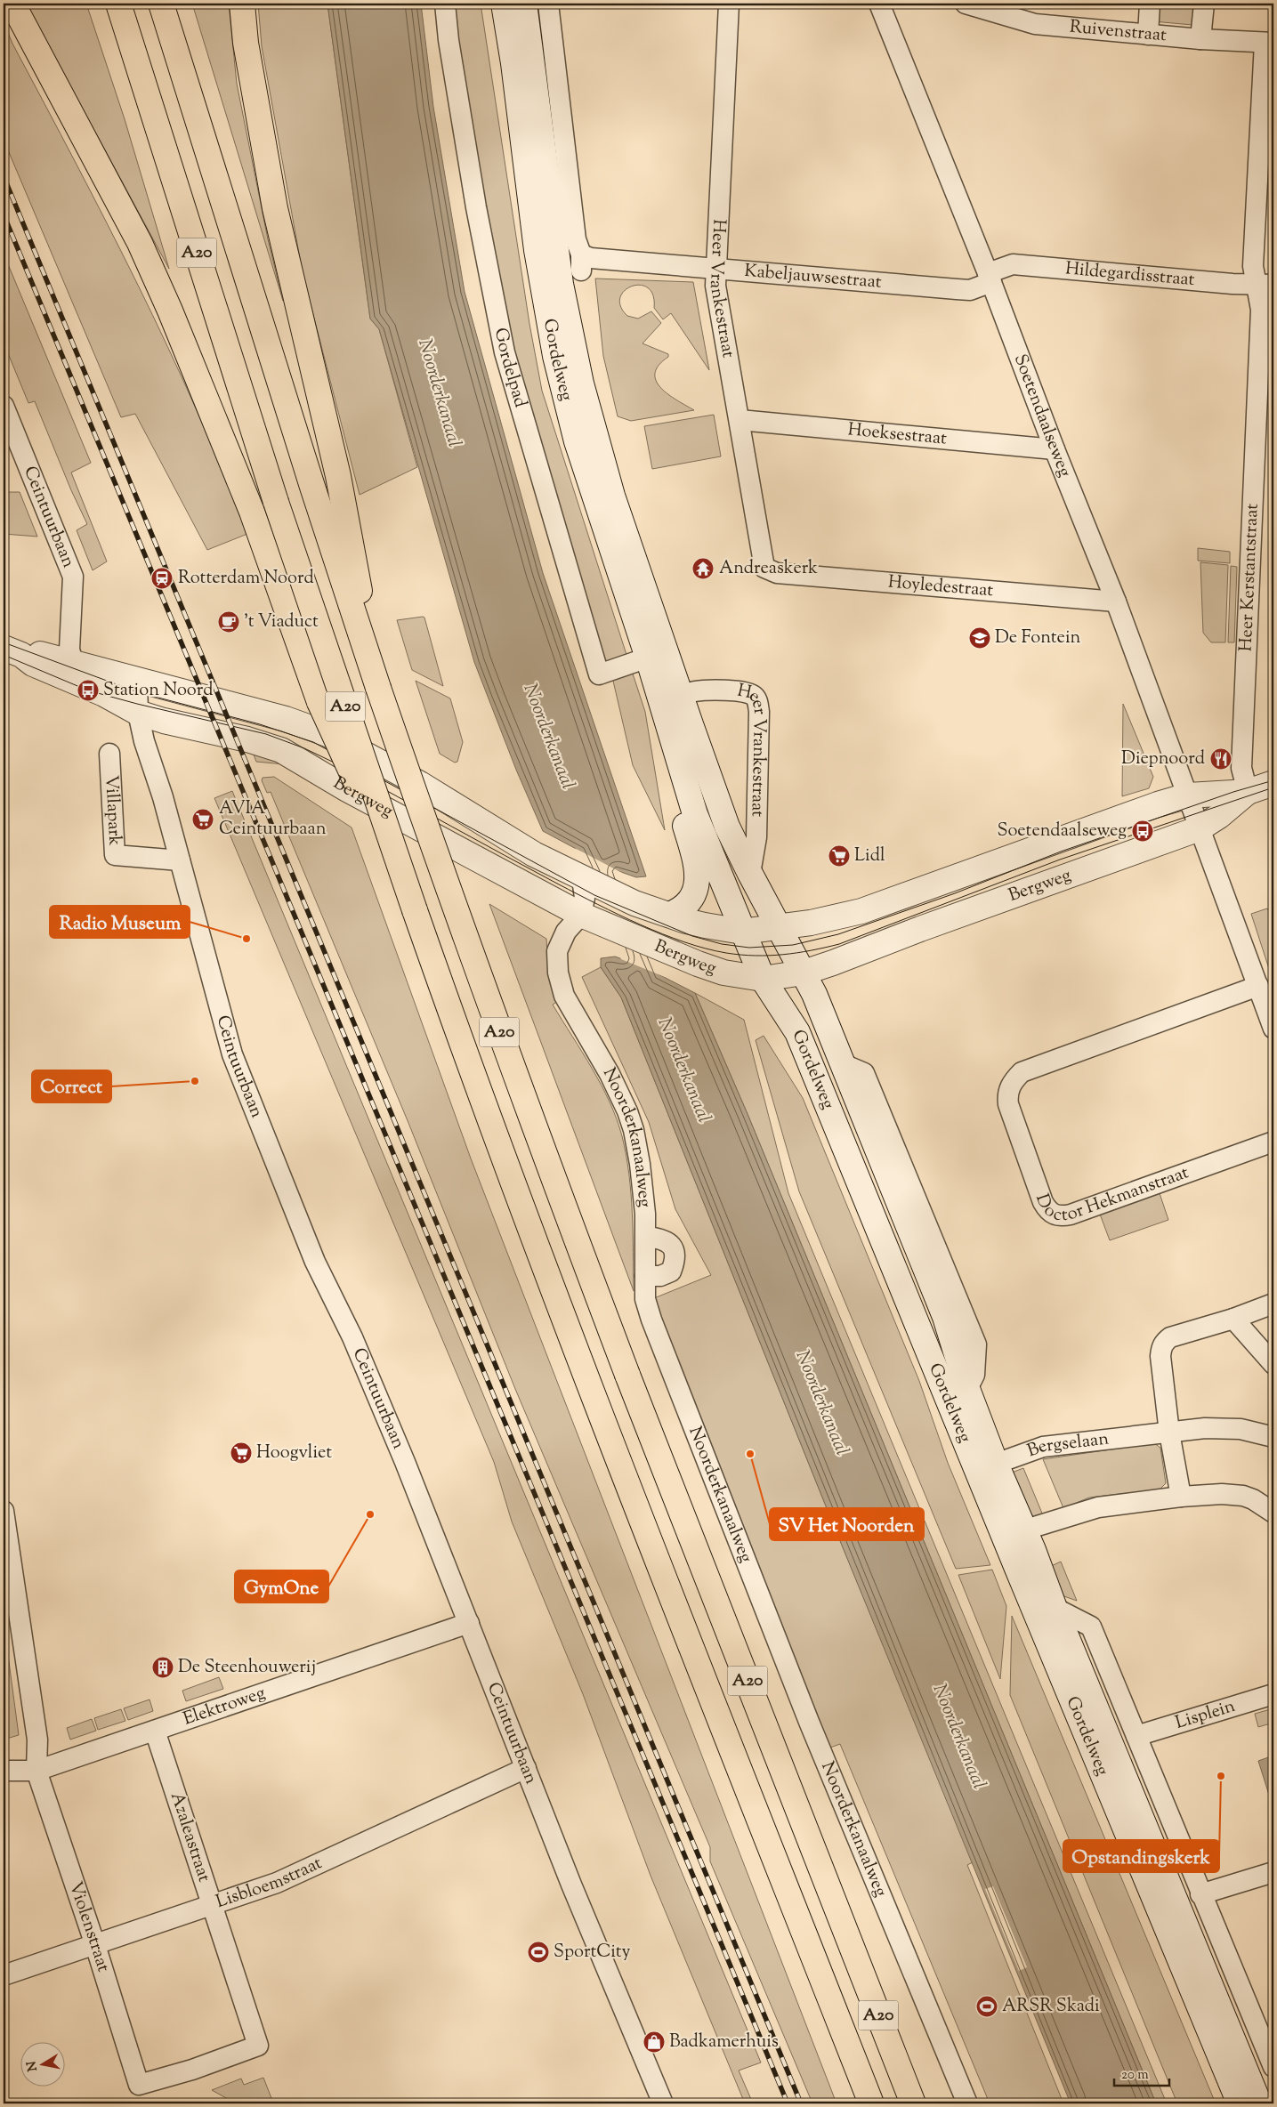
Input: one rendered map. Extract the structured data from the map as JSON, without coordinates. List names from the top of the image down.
{
  "streets": {
    "highway": ["A20"],
    "main road": ["Gordelweg", "Bergweg"],
    "street": [
      "Ruivenstraat",
      "Hildegardisstraat",
      "Kabeljauwsestraat",
      "Heer Vrankestraat",
      "Gordelpad",
      "Soetendaalseweg",
      "Hoeksestraat",
      "Ceintuurbaan",
      "Heer Kerstantstraat",
      "Hoyledestraat",
      "Villapark",
      "Noorderkanaalweg",
      "Doctor Hekmanstraat",
      "Bergselaan",
      "Elektroweg",
      "Lisplein",
      "Azaleastraat",
      "Lisbloemstraat",
      "Violenstraat"
    ]
  },
  "crossings": [
    ["Ruivenstraat", "Heer Kerstantstraat"],
    ["Hildegardisstraat", "Kabeljauwsestraat"],
    ["Hildegardisstraat", "Soetendaalseweg"],
    ["Hildegardisstraat", "Heer Kerstantstraat"],
    ["Kabeljauwsestraat", "Heer Vrankestraat"],
    ["Kabeljauwsestraat", "Soetendaalseweg"],
    ["Heer Vrankestraat", "Gordelweg"],
    ["Heer Vrankestraat", "Hoeksestraat"],
    ["Heer Vrankestraat", "Hoyledestraat"],
    ["Gordelweg", "Gordelpad"],
    ["Gordelweg", "Bergweg"],
    ["Gordelweg", "Bergselaan"],
    ["Soetendaalseweg", "Hoeksestraat"],
    ["Soetendaalseweg", "Hoyledestraat"],
    ["Soetendaalseweg", "Bergweg"],
    ["Soetendaalseweg", "Doctor Hekmanstraat"],
    ["Ceintuurbaan", "Bergweg"],
    ["Ceintuurbaan", "Villapark"],
    ["Ceintuurbaan", "Elektroweg"],
    ["Ceintuurbaan", "Lisbloemstraat"],
    ["Heer Kerstantstraat", "Bergweg"],
    ["Bergweg", "Noorderkanaalweg"],
    ["Elektroweg", "Azaleastraat"],
    ["Elektroweg", "Violenstraat"],
    ["Azaleastraat", "Lisbloemstraat"],
    ["Azaleastraat", "Violenstraat"],
    ["Lisbloemstraat", "Violenstraat"]
  ],
  "water": ["Noorderkanaal"],
  "places": {
    "temple": ["Andreaskerk"],
    "station": ["Rotterdam Noord"],
    "cafe": ["'t Viaduct"],
    "school or university": ["De Fontein"],
    "bus stop": ["Station Noord", "Soetendaalseweg"],
    "restaurant": ["Diepnoord"],
    "supermarket": ["AVIA Ceintuurbaan", "Lidl", "Hoogvliet"],
    "other": [
      "Radio Museum",
      "Correct",
      "SV Het Noorden",
      "GymOne",
      "Opstandingskerk"
    ],
    "building": ["De Steenhouwerij"],
    "sports": ["SportCity", "ARSR Skadi"],
    "shop": ["Badkamerhuis"]
  },
  "scale_bar": "20 m",
  "north": "left"
}
